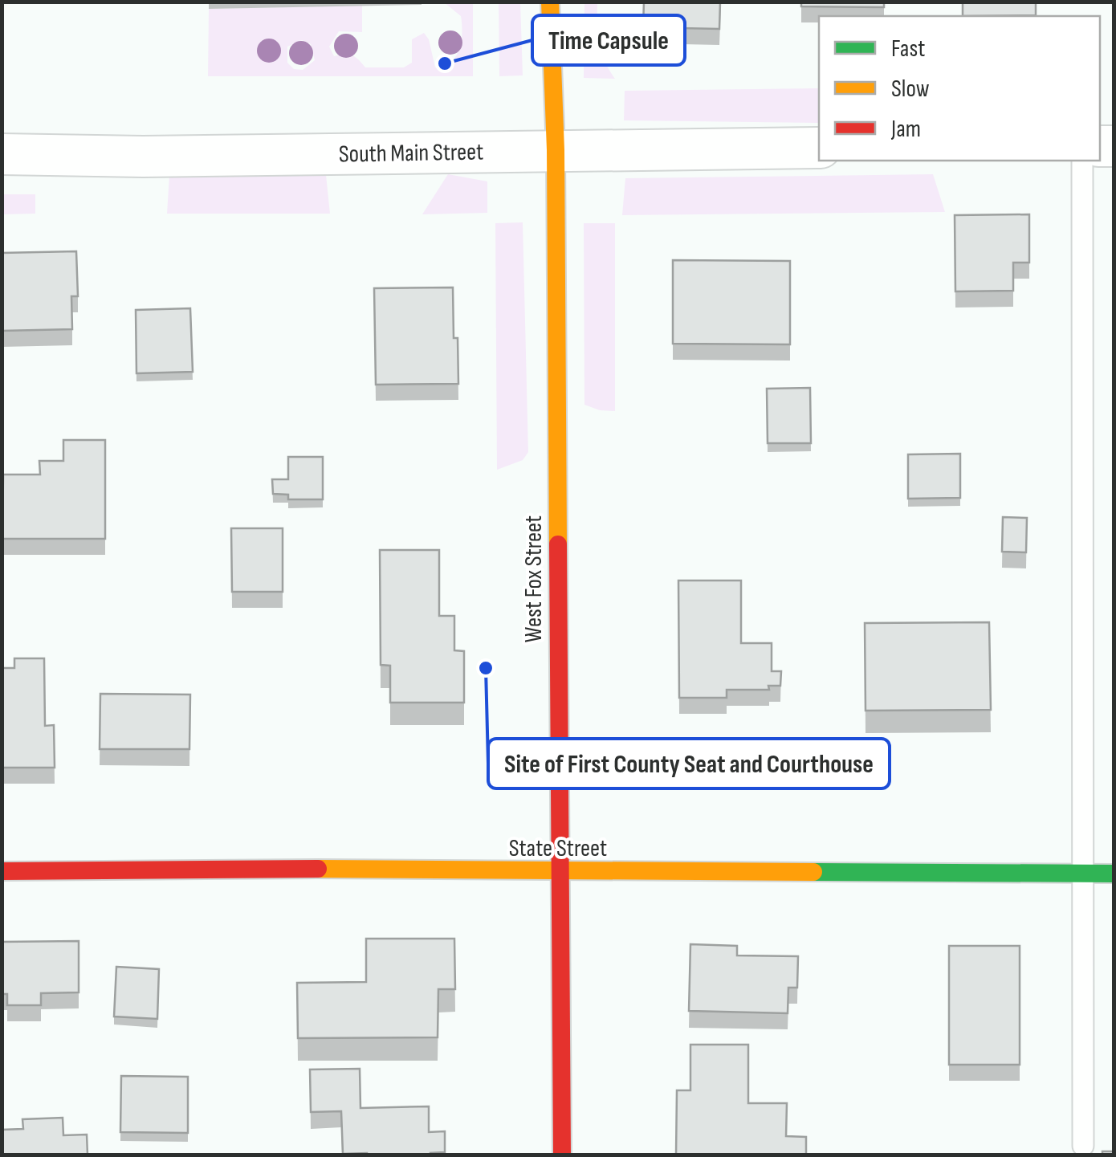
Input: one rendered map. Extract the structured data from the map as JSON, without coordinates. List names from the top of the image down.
{
  "streets": {
    "street": ["South Main Street", "West Fox Street", "State Street"]
  },
  "crossings": [
    ["South Main Street", "West Fox Street"],
    ["West Fox Street", "State Street"]
  ],
  "places": ["Time Capsule", "Site of First County Seat and Courthouse"],
  "legend": ["Fast", "Slow", "Jam"]
}
